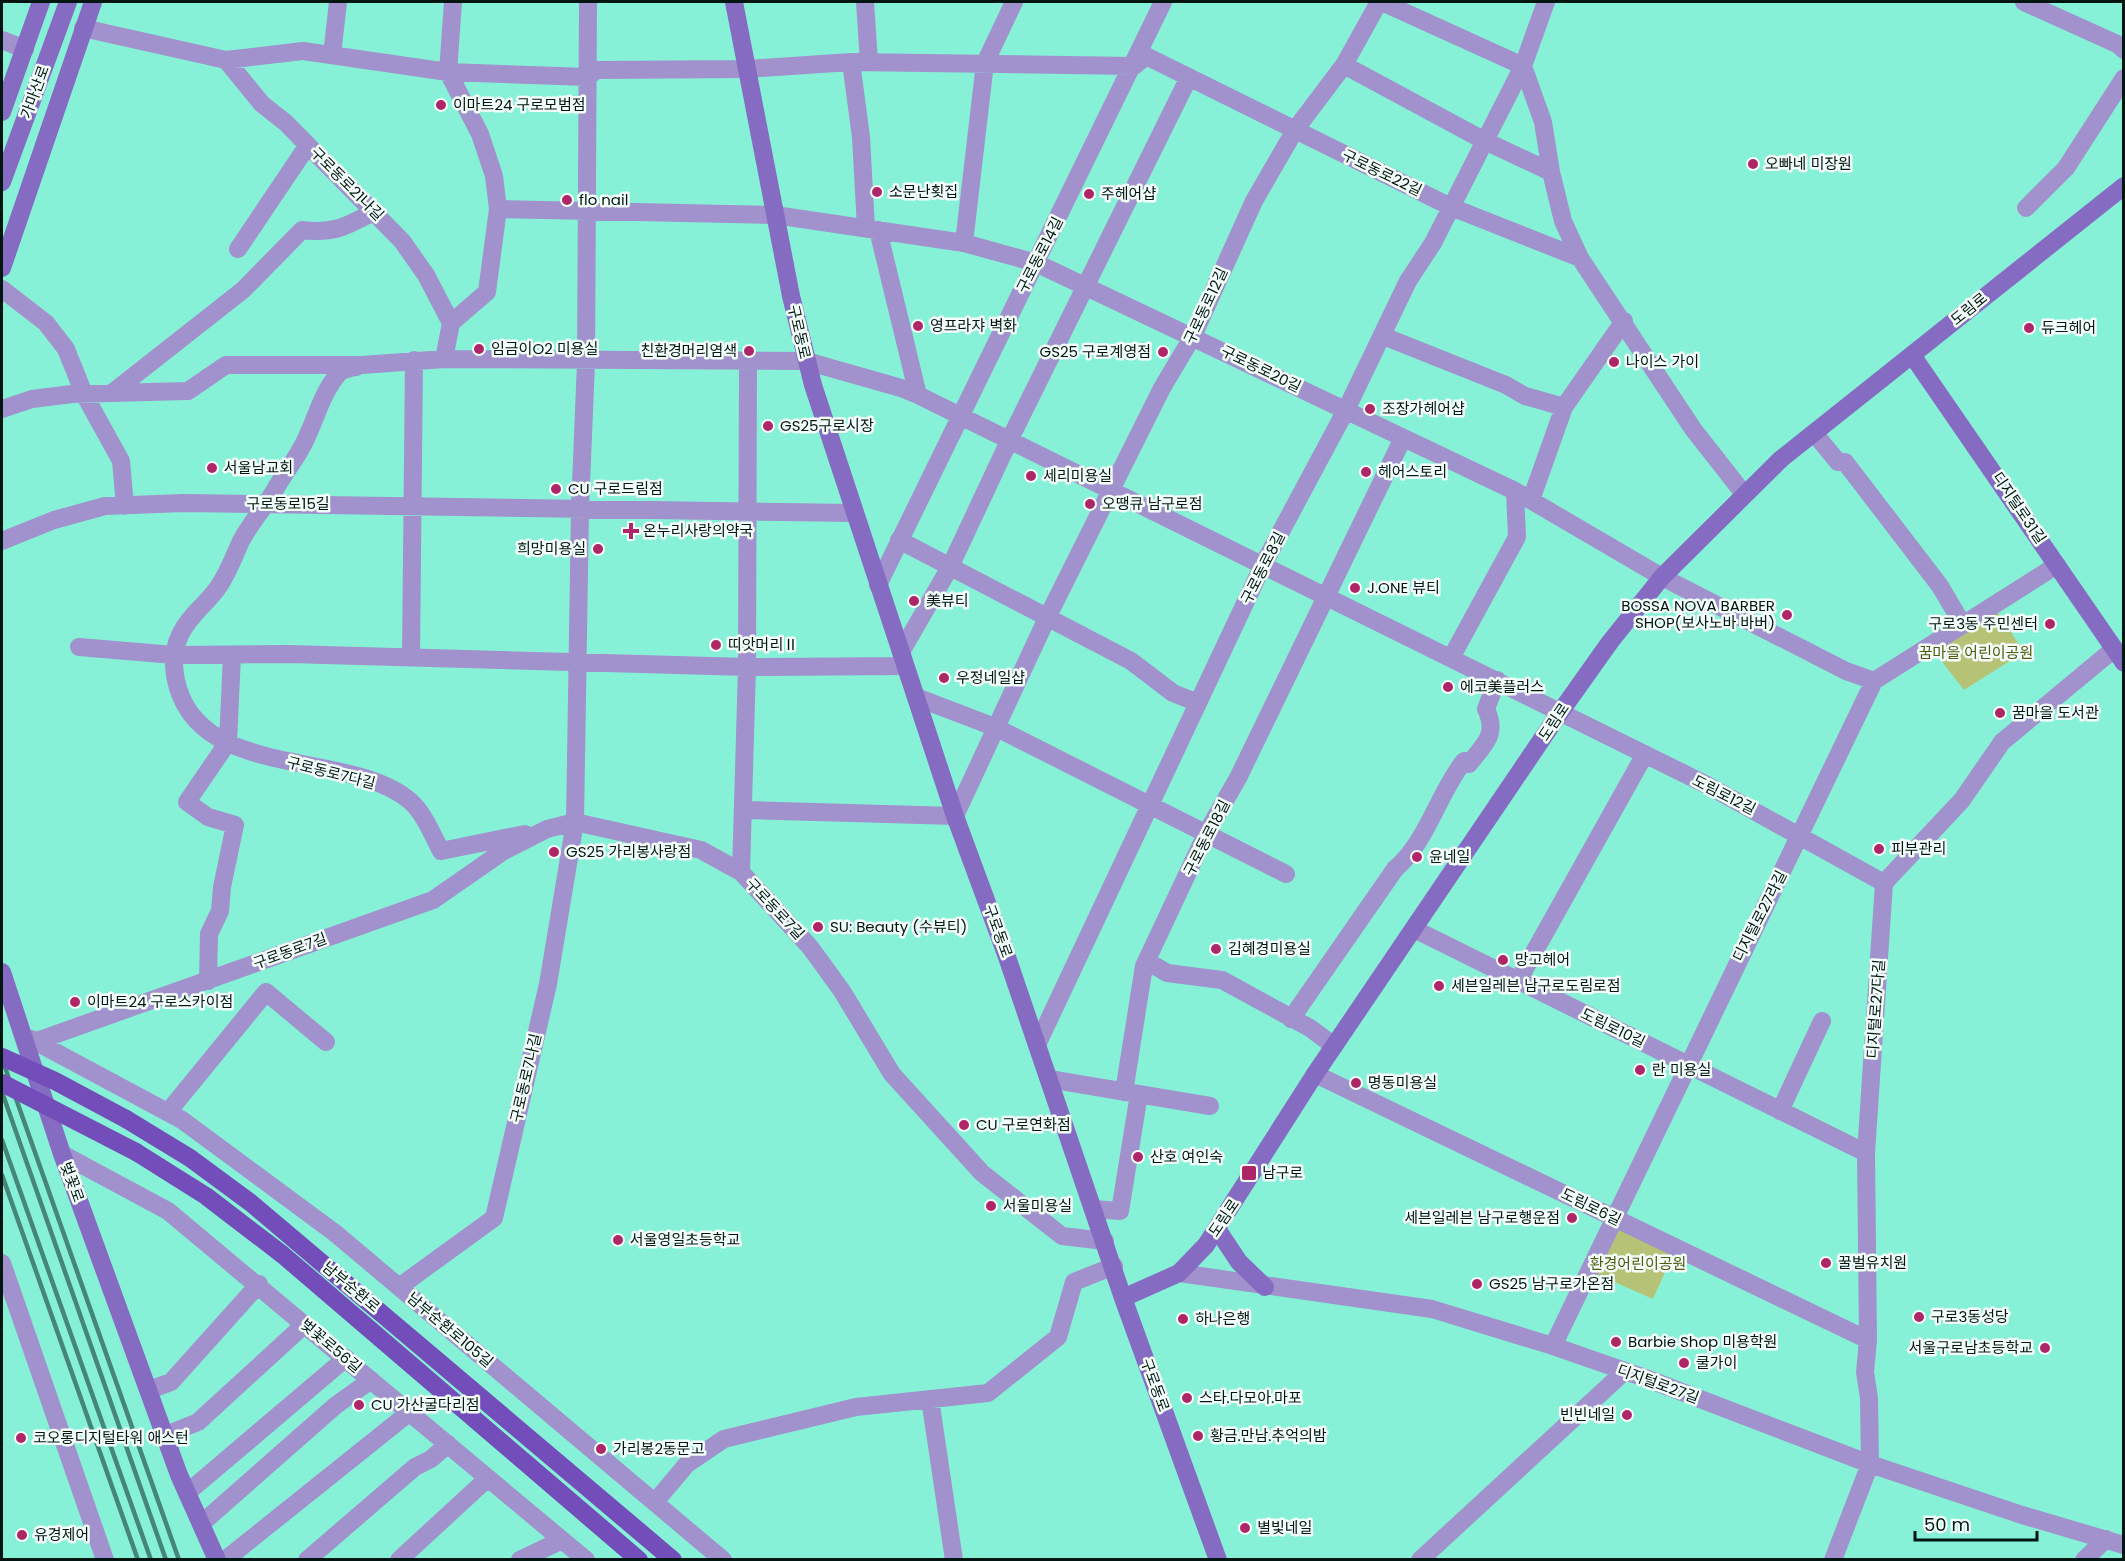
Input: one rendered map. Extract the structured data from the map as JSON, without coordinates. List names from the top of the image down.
{
  "streets": {
    "main road": ["남부순환로"],
    "street": [
      "가마산로",
      "구로동로22길",
      "구로동로21나길",
      "구로동로14길",
      "구로동로12길",
      "도림로",
      "구로동로",
      "구로동로20길",
      "구로동로15길",
      "디지털로31길",
      "구로동로8길",
      "구로동로7다길",
      "도림로12길",
      "구로동로18길",
      "구로동로7길",
      "디지털로27라길",
      "디지털로27다길",
      "도림로10길",
      "구로동로7나길",
      "벚꽃로",
      "도림로6길",
      "남부순환로105길",
      "벚꽃로56길",
      "디지털로27길"
    ]
  },
  "crossings": [
    ["구로동로22길", "구로동로21나길"],
    ["구로동로22길", "구로동로14길"],
    ["구로동로22길", "구로동로12길"],
    ["구로동로22길", "구로동로"],
    ["구로동로22길", "구로동로8길"],
    ["구로동로14길", "구로동로"],
    ["구로동로14길", "구로동로20길"],
    ["구로동로12길", "구로동로"],
    ["구로동로12길", "구로동로20길"],
    ["도림로", "구로동로"],
    ["도림로", "구로동로20길"],
    ["도림로", "디지털로31길"],
    ["도림로", "도림로12길"],
    ["도림로", "도림로10길"],
    ["도림로", "도림로6길"],
    ["도림로", "디지털로27길"],
    ["구로동로", "구로동로20길"],
    ["구로동로", "구로동로15길"],
    ["구로동로", "구로동로8길"],
    ["구로동로", "구로동로7길"],
    ["구로동로20길", "구로동로8길"],
    ["구로동로20길", "디지털로27라길"],
    ["구로동로7다길", "구로동로7길"],
    ["도림로12길", "디지털로27라길"],
    ["도림로12길", "디지털로27다길"],
    ["구로동로7길", "구로동로7나길"],
    ["구로동로7길", "벚꽃로"],
    ["구로동로7길", "남부순환로105길"],
    ["디지털로27라길", "도림로10길"],
    ["디지털로27라길", "도림로6길"],
    ["디지털로27라길", "디지털로27길"],
    ["디지털로27다길", "도림로10길"],
    ["디지털로27다길", "도림로6길"],
    ["디지털로27다길", "디지털로27길"],
    ["구로동로7나길", "남부순환로105길"],
    ["벚꽃로", "남부순환로105길"],
    ["벚꽃로", "벚꽃로56길"]
  ],
  "parks": ["꿈마을 어린이공원", "환경어린이공원"],
  "places": {
    "other": [
      "이마트24 구로모범점",
      "오빠네 미장원",
      "소문난횟집",
      "주헤어샵",
      "flo nail",
      "영프라쟈 벽화",
      "듀크헤어",
      "임금이O2 미용실",
      "친환경머리염색",
      "GS25 구로계영점",
      "나이스 가이",
      "조장가헤어샵",
      "GS25구로시장",
      "서울남교회",
      "헤어스토리",
      "세리미용실",
      "CU 구로드림점",
      "오땡큐 남구로점",
      "희망미용실",
      "J.ONE 뷰티",
      "美뷰티",
      "BOSSA NOVA BARBER SHOP(보사노바 바버)",
      "구로3동 주민센터",
      "띠앗머리Ⅱ",
      "우정네일샵",
      "에코美플러스",
      "꿈마을 도서관",
      "피부관리",
      "GS25 가리봉사랑점",
      "윤네일",
      "SU: Beauty (수뷰티)",
      "김혜경미용실",
      "망고헤어",
      "세븐일레븐 남구로도림로점",
      "이마트24 구로스카이점",
      "란 미용실",
      "명동미용실",
      "CU 구로연화점",
      "산호 여인숙",
      "서울미용실",
      "세븐일레븐 남구로행운점",
      "서울영일초등학교",
      "꿀벌유치원",
      "GS25 남구로가온점",
      "구로3동성당",
      "하나은행",
      "Barbie Shop 미용학원",
      "서울구로남초등학교",
      "쿨가이",
      "스타.다모아.마포",
      "CU 가산굴다리점",
      "빈빈네일",
      "황금.만남.추억의밤",
      "코오롱디지털타워 애스턴",
      "가리봉2동문고",
      "별빛네일",
      "유경제어"
    ],
    "health": ["온누리사랑의약국"],
    "transit": ["남구로"]
  },
  "scale_bar": "50 m"
}
